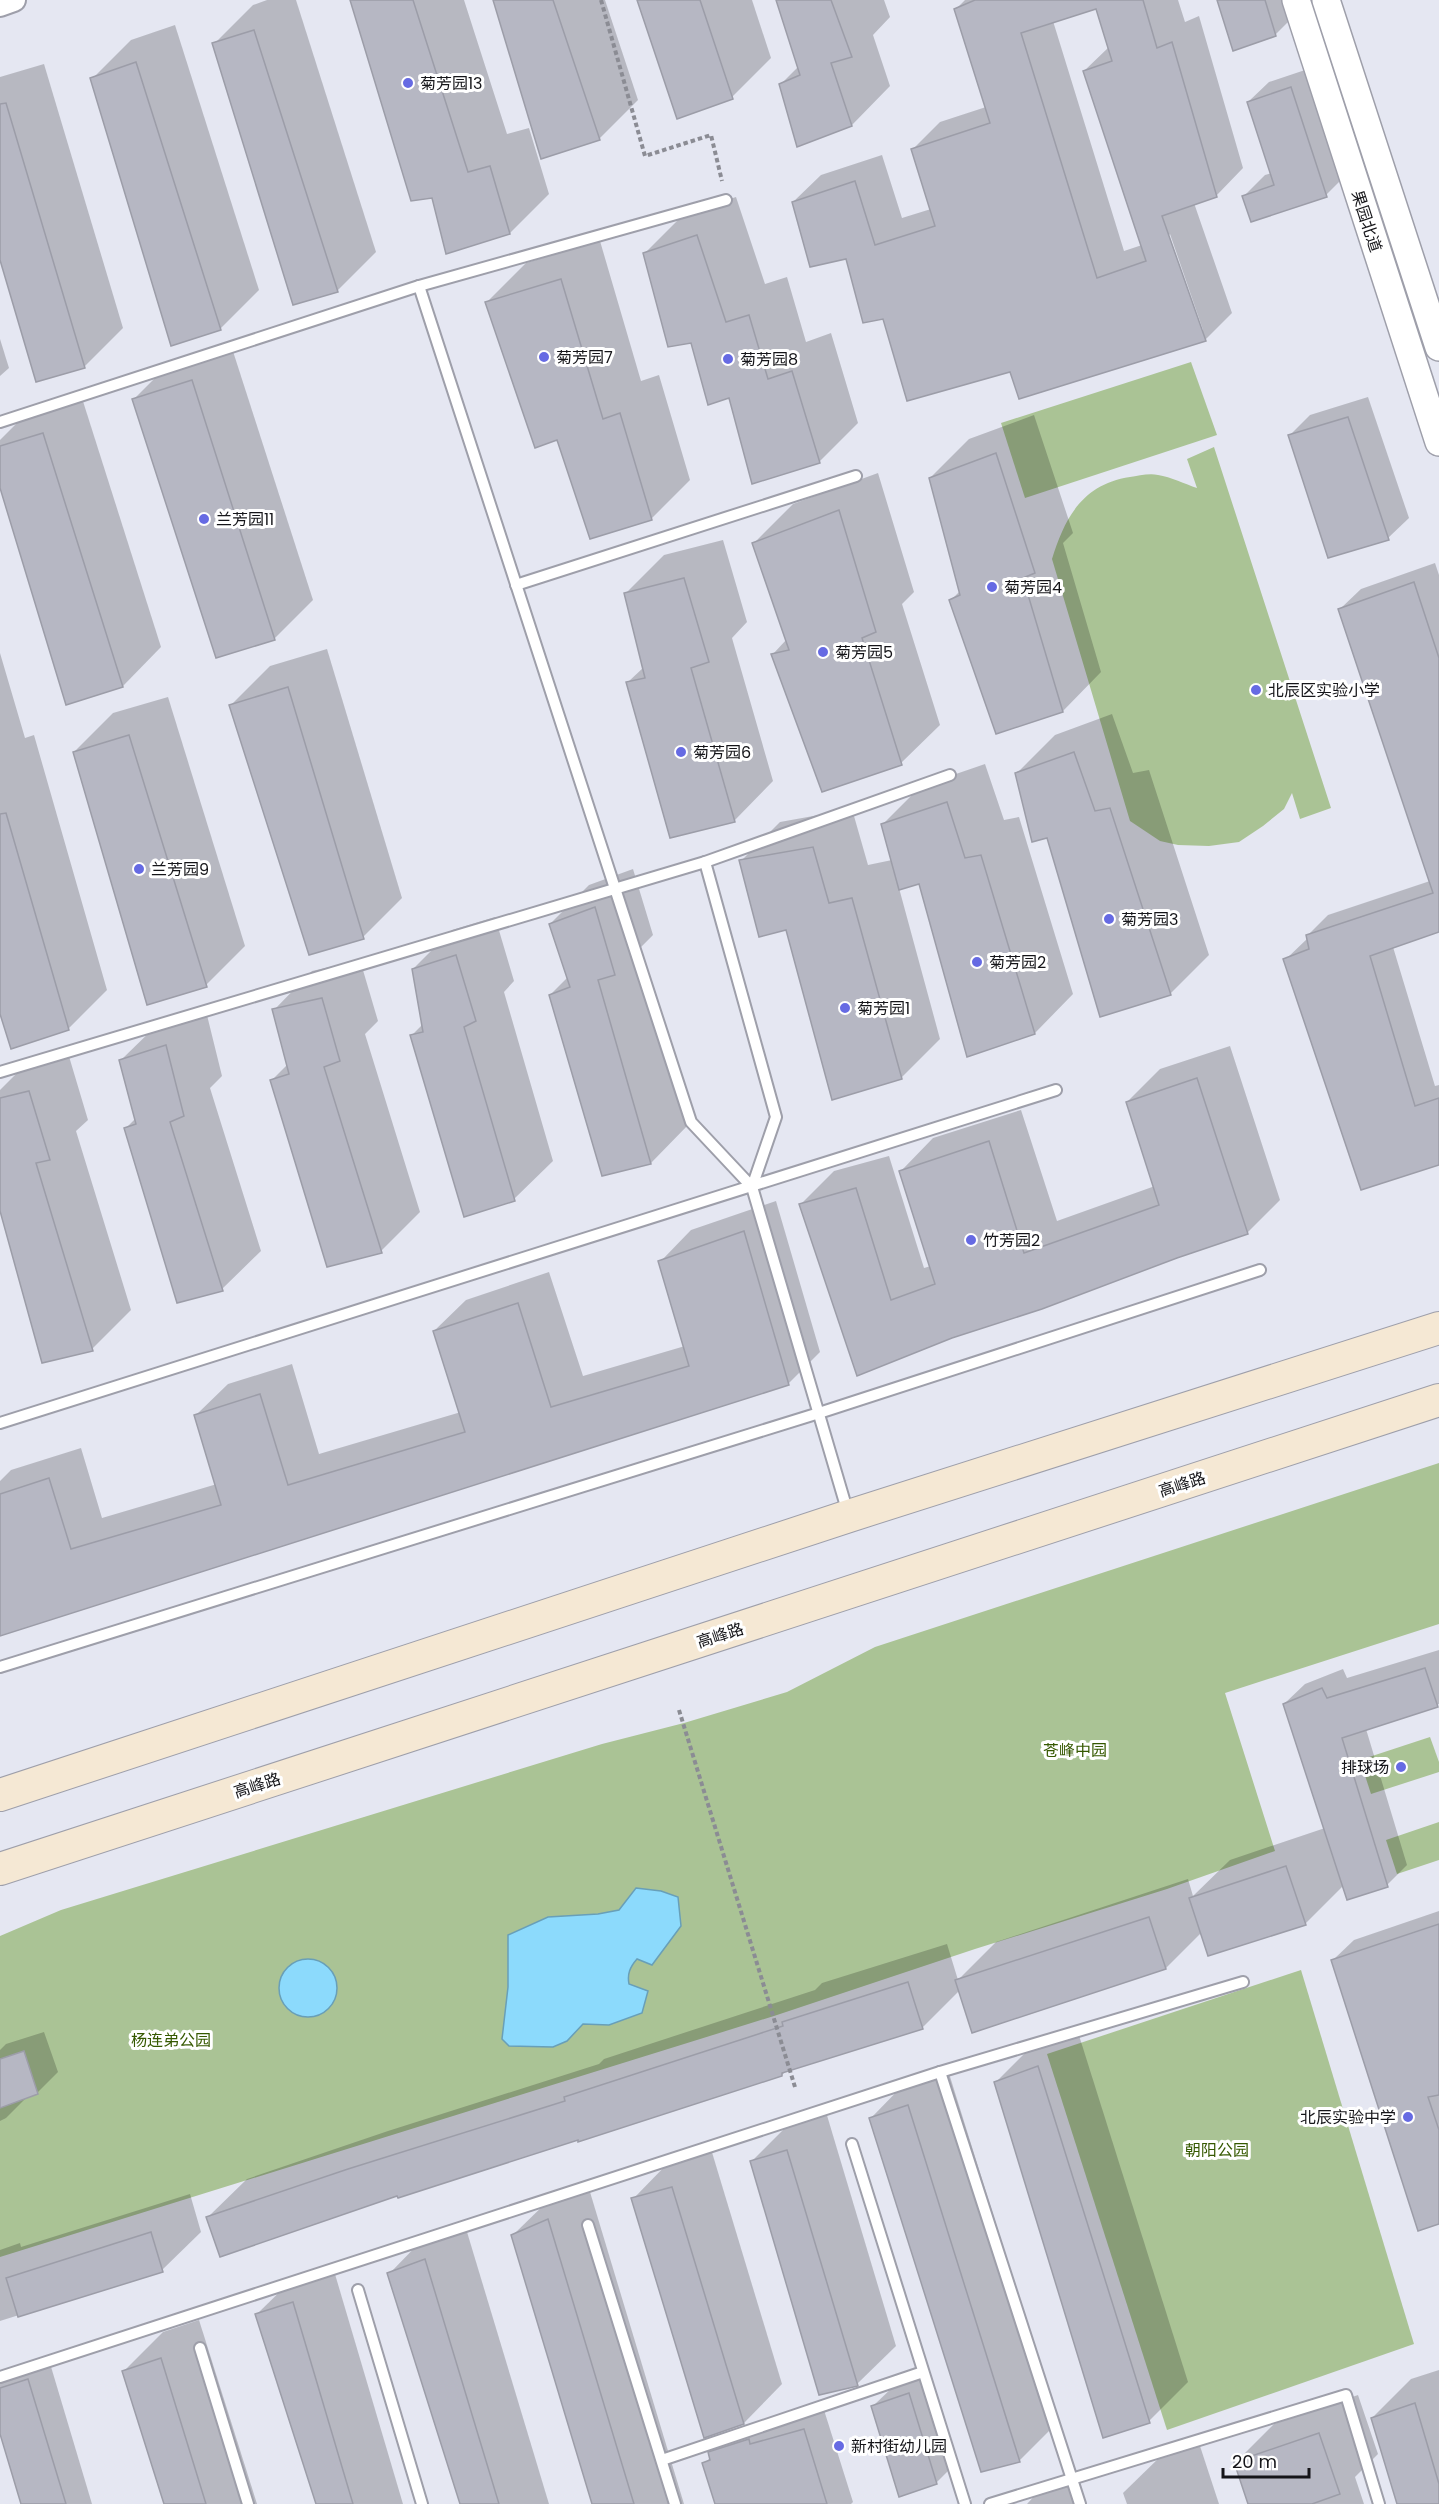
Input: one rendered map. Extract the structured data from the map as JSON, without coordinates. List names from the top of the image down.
{
  "streets": {
    "main road": ["高峰路"],
    "street": ["果园北道"]
  },
  "parks": ["苍峰中园", "杨连弟公园", "朝阳公园"],
  "places": [
    "菊芳园13",
    "菊芳园7",
    "菊芳园8",
    "兰芳园11",
    "菊芳园4",
    "菊芳园5",
    "北辰区实验小学",
    "菊芳园6",
    "兰芳园9",
    "菊芳园3",
    "菊芳园2",
    "菊芳园1",
    "竹芳园2",
    "排球场",
    "北辰实验中学",
    "新村街幼儿园"
  ],
  "scale_bar": "20 m"
}
